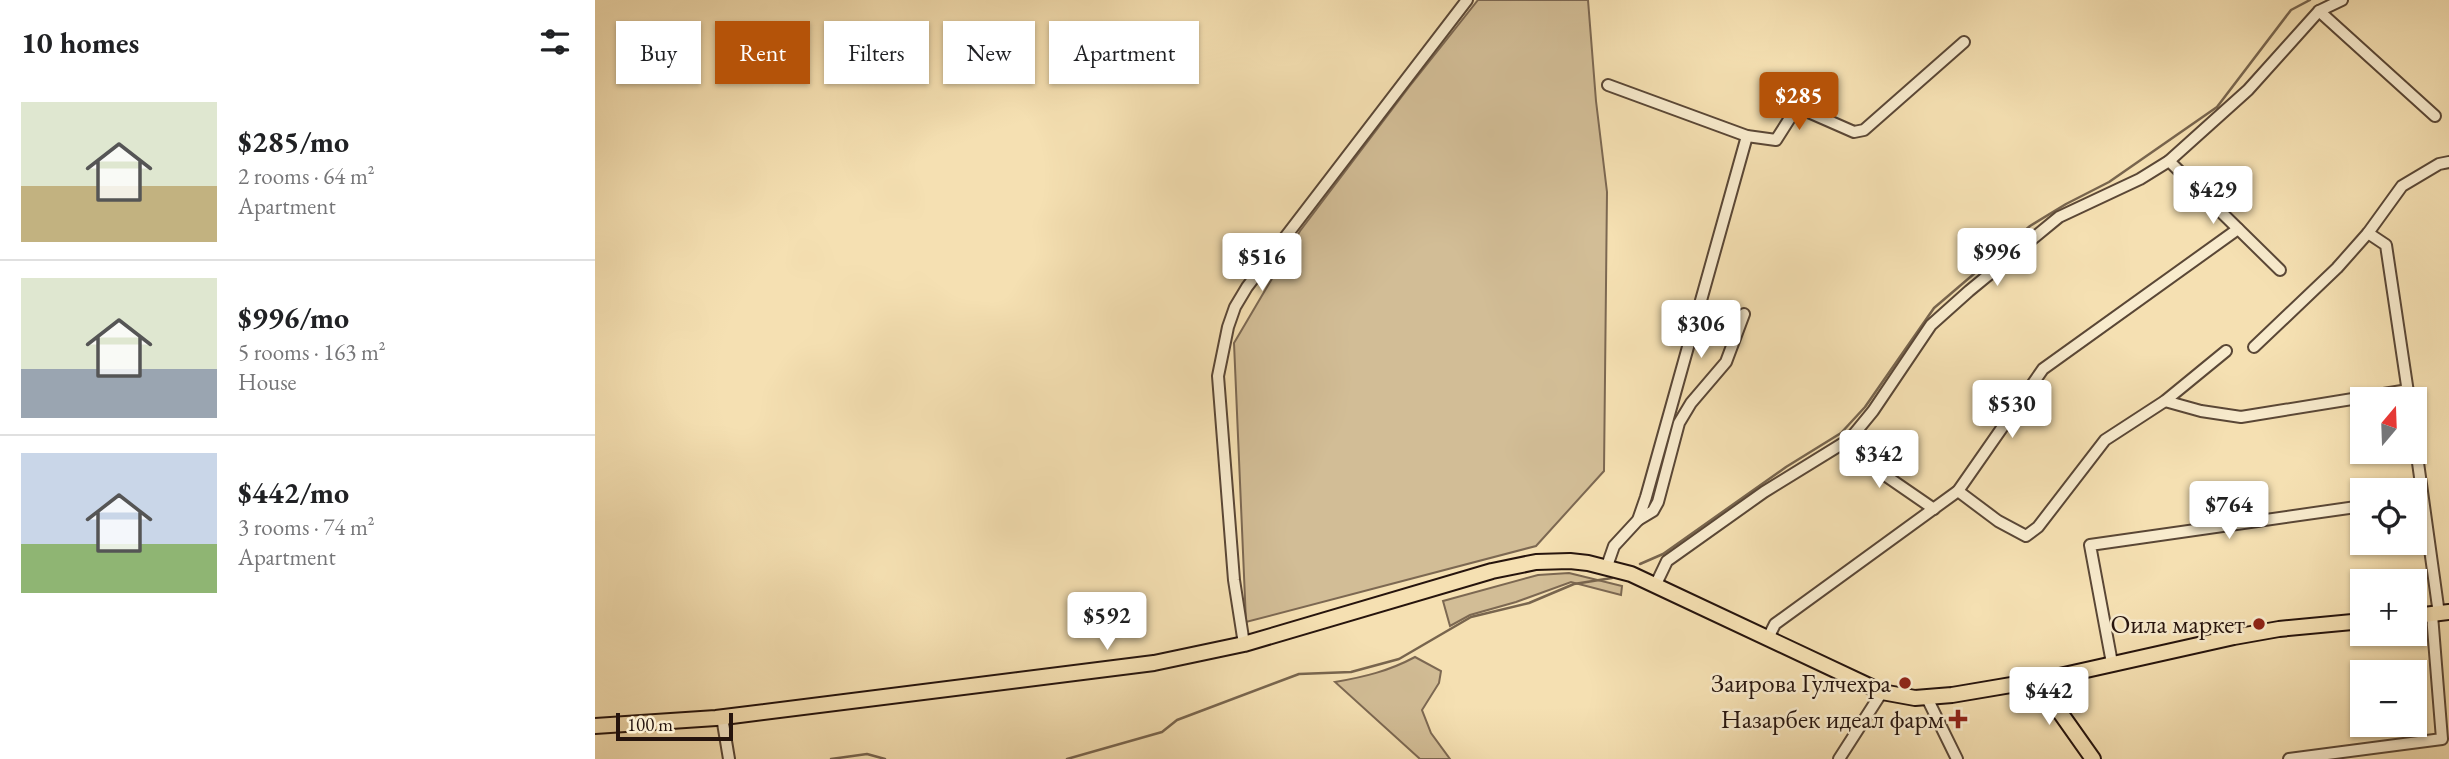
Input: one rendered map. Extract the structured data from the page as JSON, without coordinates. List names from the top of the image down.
{
  "places": {
    "other": ["Оила маркет", "Заирова Гулчехра"],
    "health": ["Назарбек идеал фарм"]
  },
  "scale_bar": "100 m",
  "north": "top",
  "page": {
    "heading": "10 homes",
    "chip": [
      "Buy",
      "Rent",
      "Filters",
      "New",
      "Apartment"
    ],
    "price": [
      "$285",
      "$429",
      "$996",
      "$516",
      "$306",
      "$530",
      "$342",
      "$764",
      "$592",
      "$442"
    ],
    "list": [
      {
        "name": "$285/mo",
        "note": "2 rooms · 64 m² · Apartment"
      },
      {
        "name": "$996/mo",
        "note": "5 rooms · 163 m² · House"
      },
      {
        "name": "$442/mo",
        "note": "3 rooms · 74 m² · Apartment"
      }
    ],
    "map_buttons": ["+", "−"],
    "scale": "100 m"
  }
}
